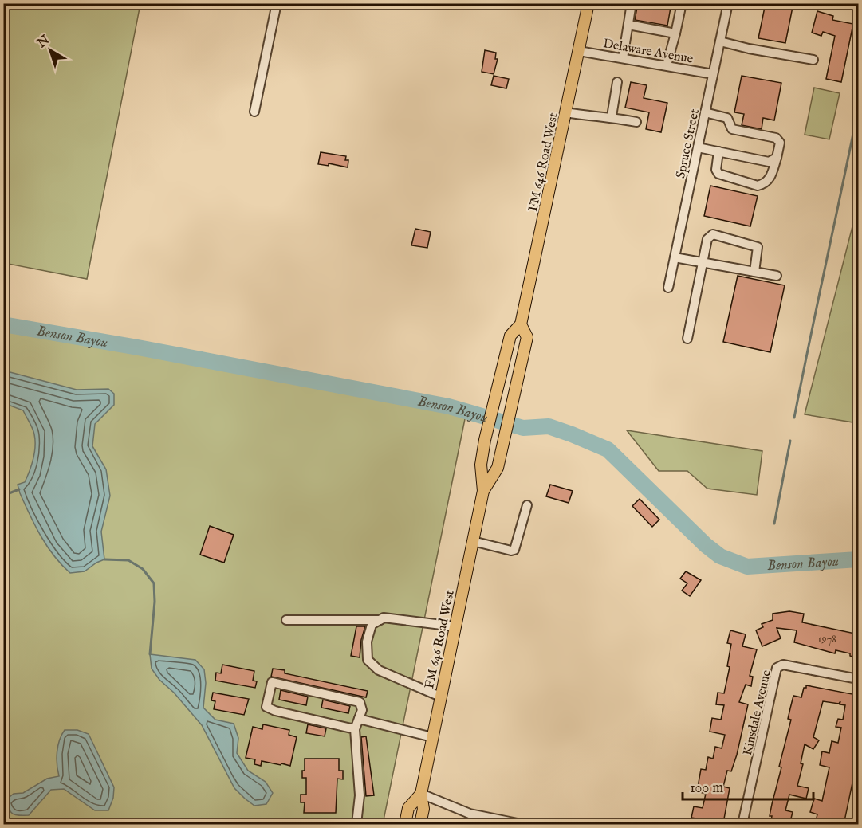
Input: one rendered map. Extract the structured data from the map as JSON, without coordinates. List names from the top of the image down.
{
  "streets": {
    "main road": ["FM 646 Road West"],
    "street": ["Delaware Avenue", "Spruce Street", "Kinsdale Avenue"]
  },
  "crossings": [
    ["Delaware Avenue", "Spruce Street"],
    ["Delaware Avenue", "FM 646 Road West"]
  ],
  "water": ["Benson Bayou"],
  "house_numbers": ["1978"],
  "scale_bar": "100 m",
  "north": "top left"
}
